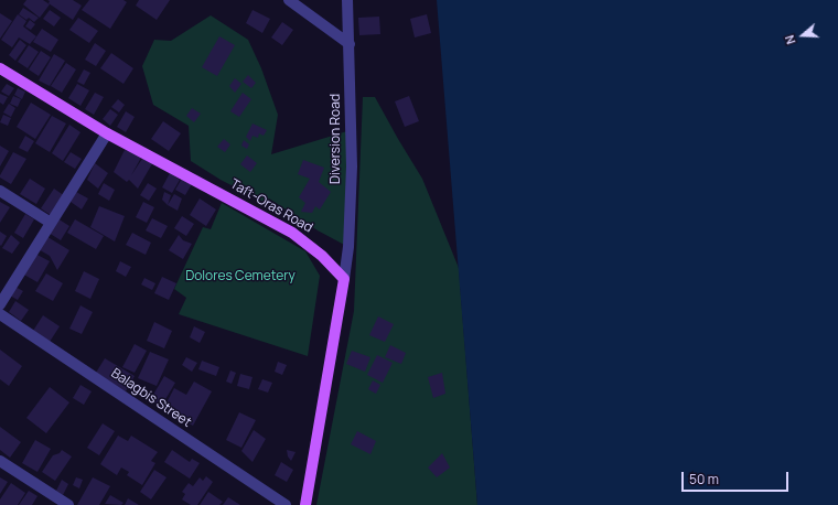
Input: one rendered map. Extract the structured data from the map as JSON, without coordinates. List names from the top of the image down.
{
  "streets": {
    "main road": ["Taft-Oras Road"],
    "street": ["Diversion Road", "Balagbis Street"]
  },
  "crossings": [
    ["Diversion Road", "Taft-Oras Road"]
  ],
  "parks": ["Dolores Cemetery"],
  "scale_bar": "50 m",
  "north": "left"
}
